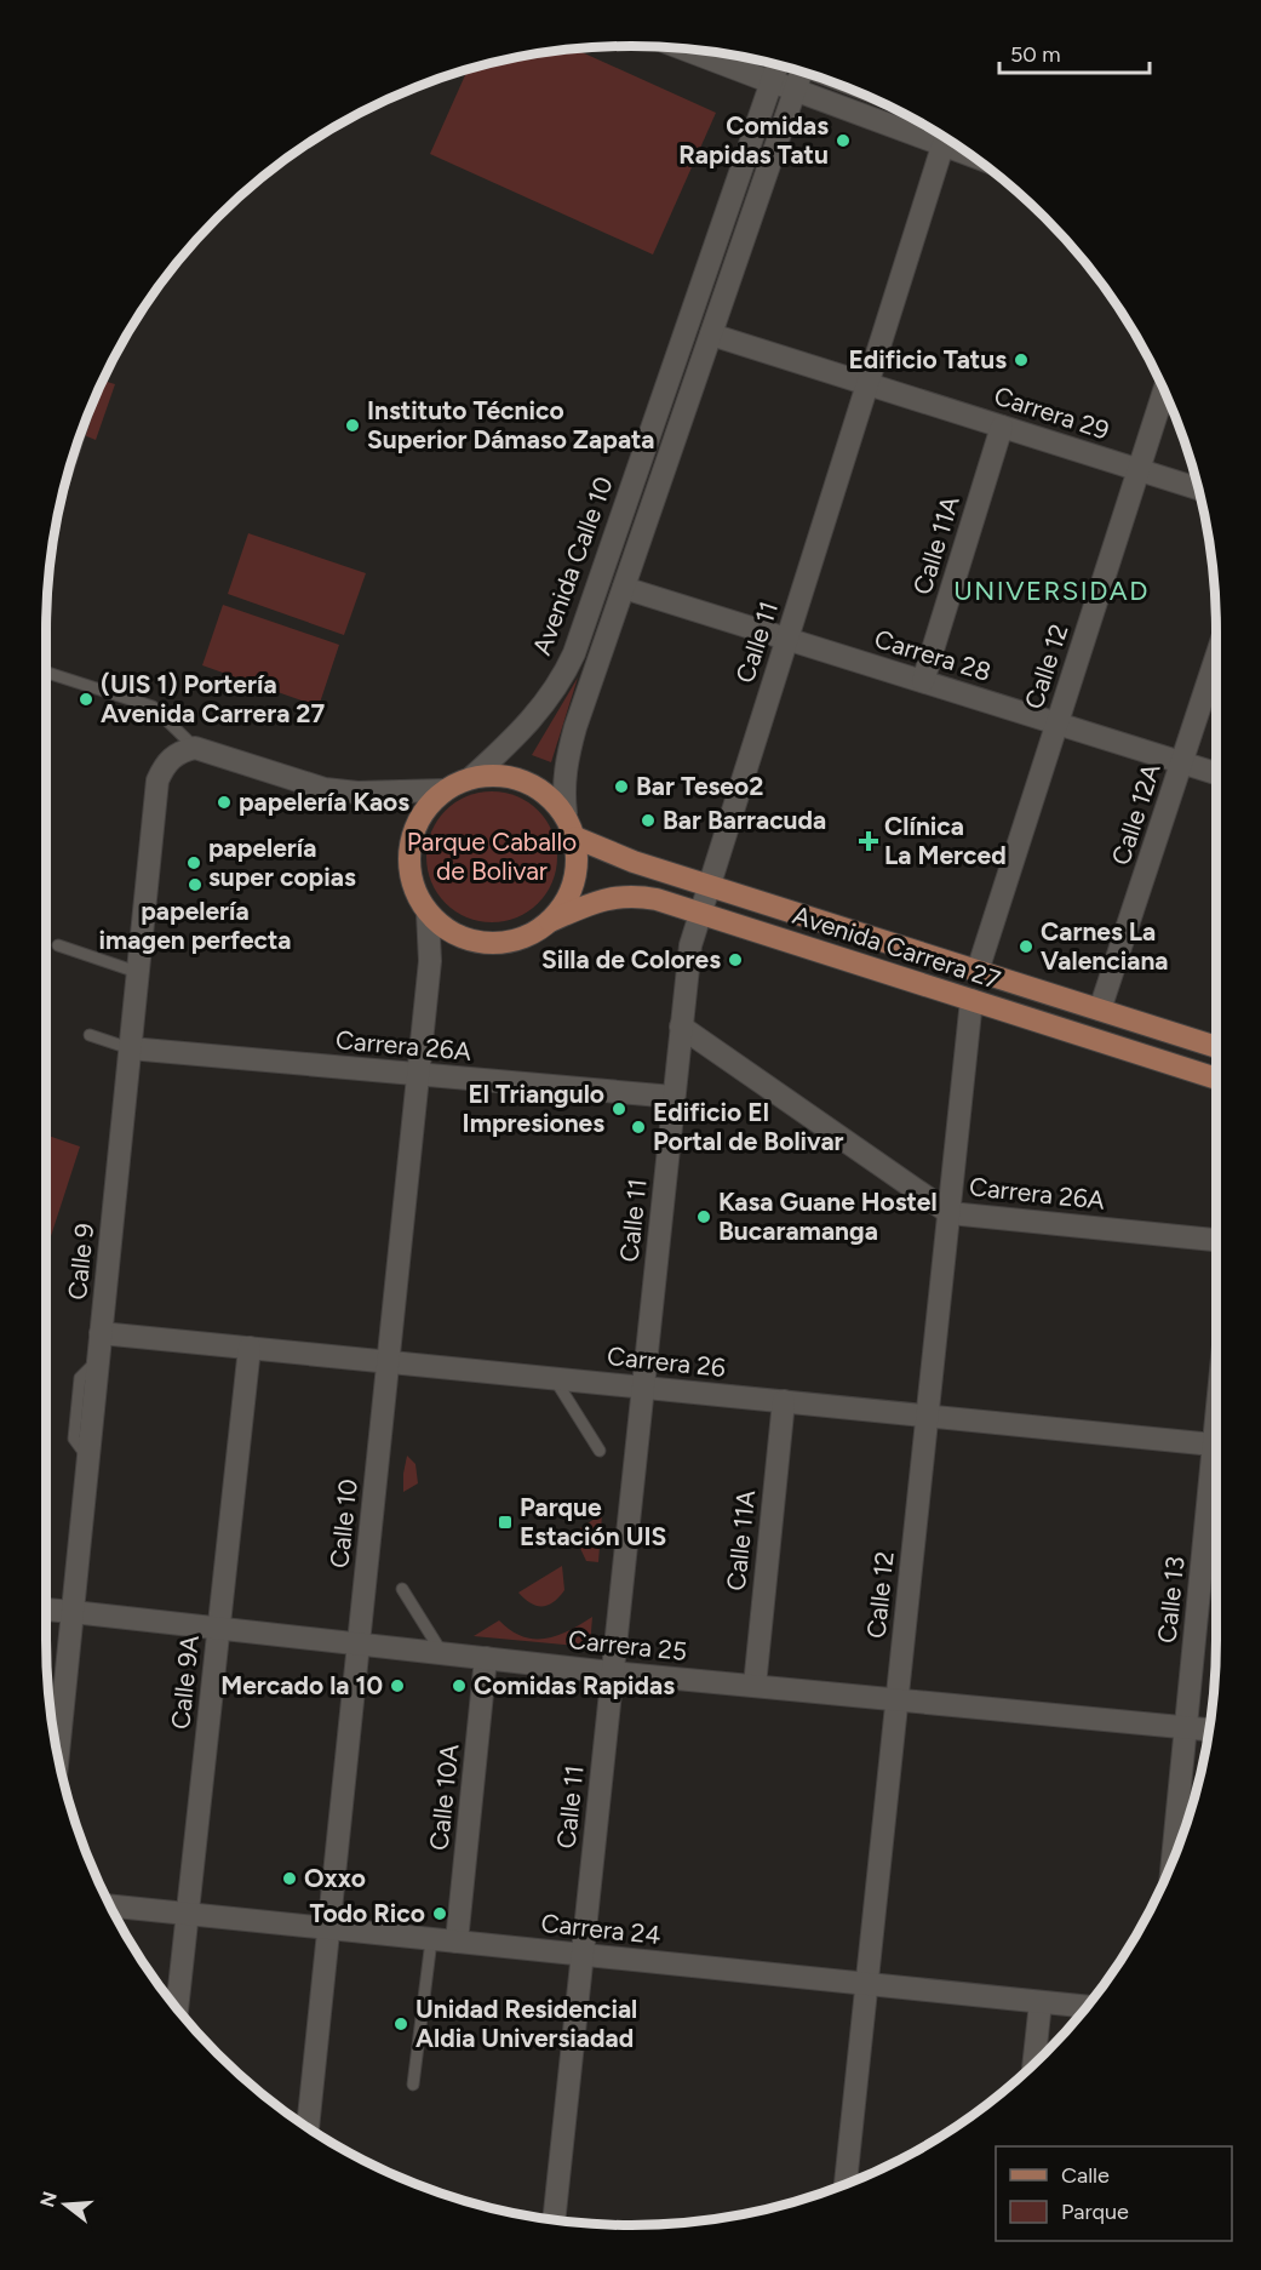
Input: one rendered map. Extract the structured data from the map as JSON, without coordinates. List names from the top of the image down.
{
  "streets": {
    "main road": ["Avenida Carrera 27"],
    "street": [
      "Carrera 29",
      "Calle 11A",
      "Avenida Calle 10",
      "Calle 11",
      "Carrera 28",
      "Calle 12",
      "Calle 12A",
      "Carrera 26A",
      "Calle 9",
      "Carrera 26",
      "Calle 10",
      "Calle 13",
      "Carrera 25",
      "Calle 9A",
      "Calle 10A",
      "Carrera 24"
    ]
  },
  "crossings": [
    ["Carrera 29", "Calle 11A"],
    ["Carrera 29", "Calle 11"],
    ["Carrera 29", "Calle 12"],
    ["Calle 11A", "Carrera 28"],
    ["Calle 11A", "Carrera 26"],
    ["Calle 11A", "Carrera 25"],
    ["Avenida Calle 10", "Avenida Carrera 27"],
    ["Avenida Calle 10", "Calle 10"],
    ["Calle 11", "Carrera 28"],
    ["Calle 11", "Avenida Carrera 27"],
    ["Calle 11", "Carrera 26A"],
    ["Calle 11", "Carrera 26"],
    ["Calle 11", "Carrera 25"],
    ["Calle 11", "Carrera 24"],
    ["Carrera 28", "Calle 12"],
    ["Carrera 28", "Calle 12A"],
    ["Calle 12", "Avenida Carrera 27"],
    ["Calle 12", "Carrera 26A"],
    ["Calle 12", "Carrera 26"],
    ["Calle 12", "Carrera 25"],
    ["Calle 12", "Carrera 24"],
    ["Calle 12A", "Avenida Carrera 27"],
    ["Avenida Carrera 27", "Calle 10"],
    ["Carrera 26A", "Calle 9"],
    ["Carrera 26A", "Calle 10"],
    ["Calle 9", "Carrera 26"],
    ["Calle 9", "Carrera 25"],
    ["Carrera 26", "Calle 10"],
    ["Carrera 26", "Calle 9A"],
    ["Calle 10", "Carrera 25"],
    ["Calle 10", "Carrera 24"],
    ["Calle 13", "Carrera 25"],
    ["Carrera 25", "Calle 9A"],
    ["Carrera 25", "Calle 10A"],
    ["Calle 9A", "Carrera 24"],
    ["Calle 10A", "Carrera 24"]
  ],
  "districts": ["UNIVERSIDAD"],
  "parks": ["Parque Caballo de Bolivar"],
  "places": {
    "other": [
      "Comidas Rapidas Tatu",
      "Edificio Tatus",
      "Instituto Técnico Superior Dámaso Zapata",
      "(UIS 1) Portería Avenida Carrera 27",
      "Bar Teseo2",
      "papelería Kaos",
      "Bar Barracuda",
      "papelería super copias",
      "papelería imagen perfecta",
      "Carnes La Valenciana",
      "Silla de Colores",
      "El Triangulo Impresiones",
      "Edificio El Portal de Bolivar",
      "Kasa Guane Hostel Bucaramanga",
      "Mercado la 10",
      "Comidas Rapidas",
      "Oxxo",
      "Todo Rico",
      "Unidad Residencial Aldia Universiadad"
    ],
    "health": ["Clínica La Merced"],
    "transit": ["Parque Estación UIS"]
  },
  "legend": ["Calle", "Parque"],
  "scale_bar": "50 m",
  "north": "left"
}
